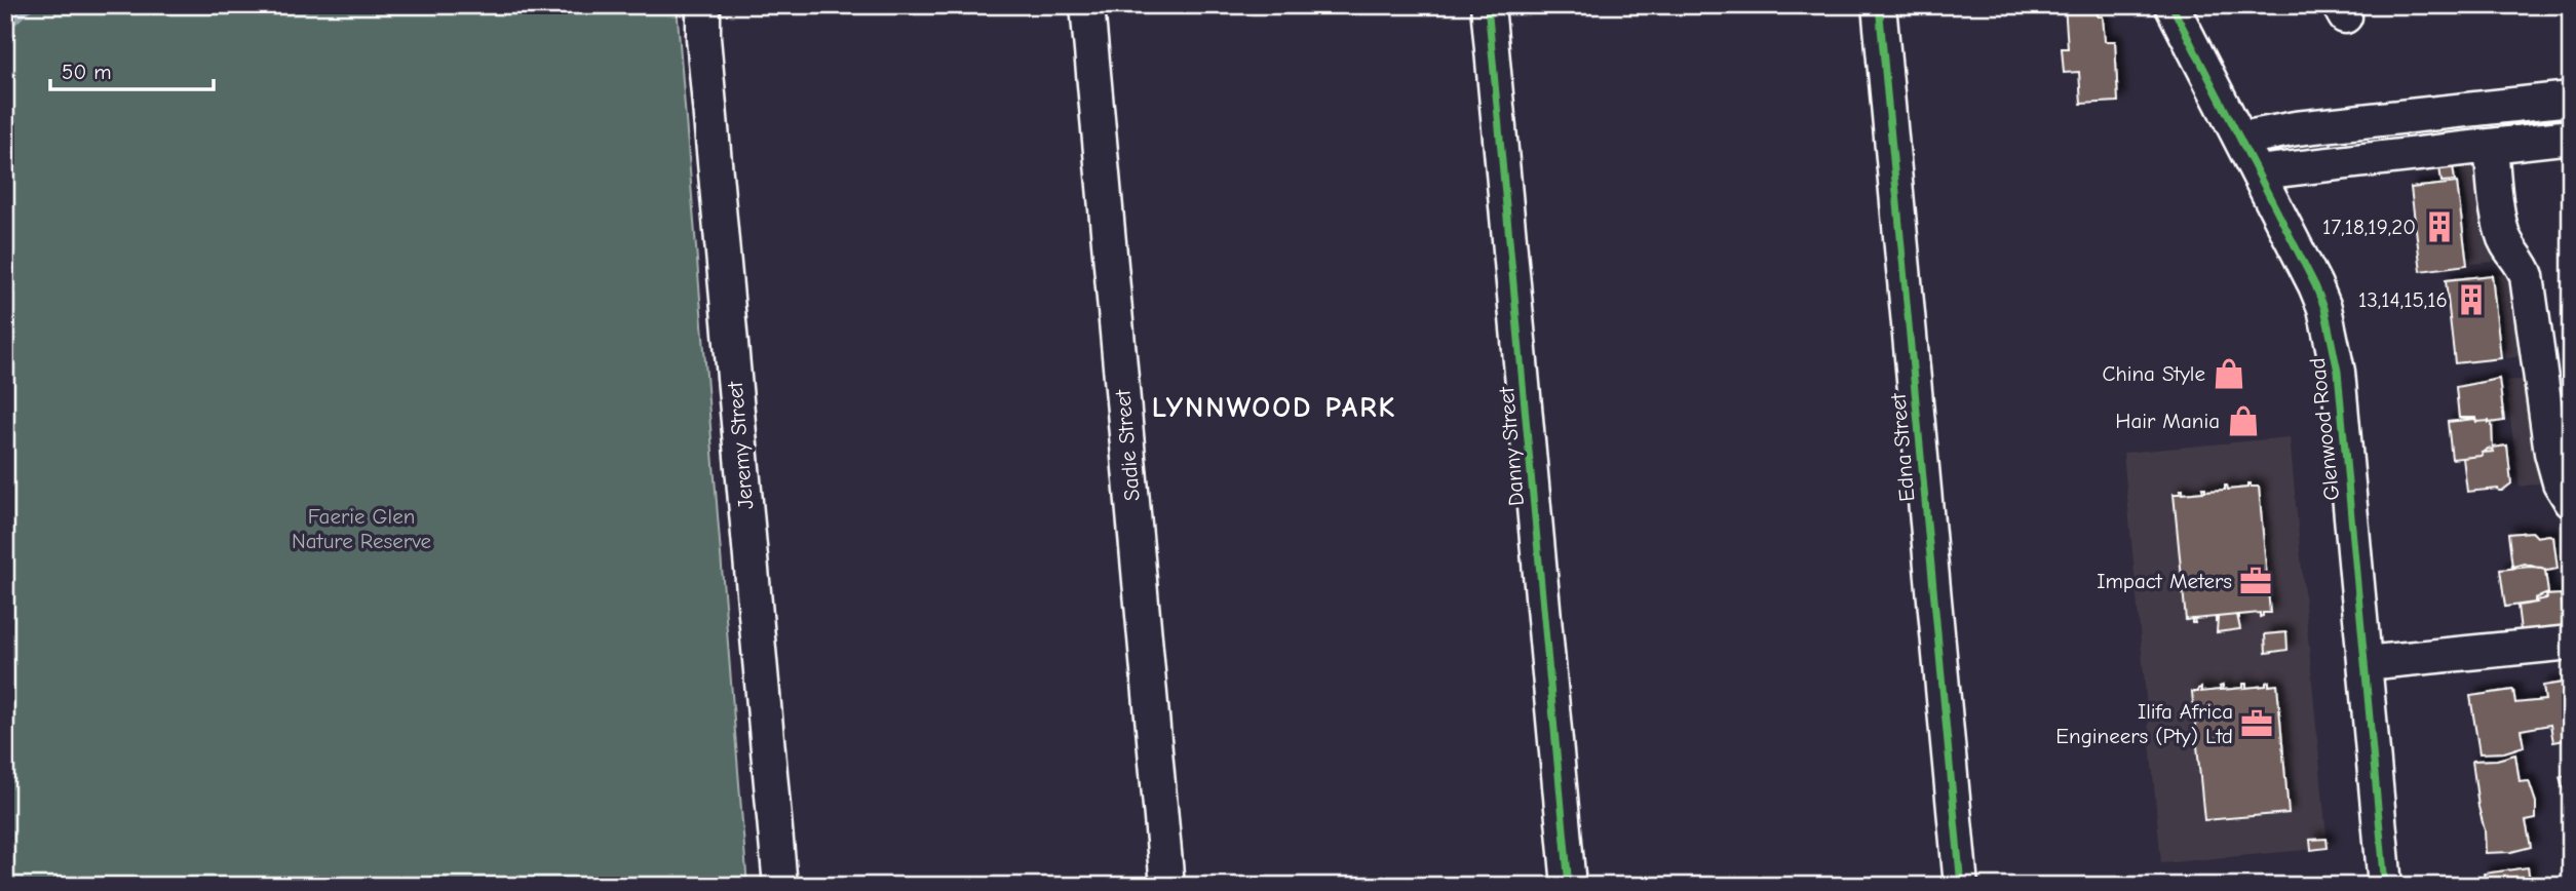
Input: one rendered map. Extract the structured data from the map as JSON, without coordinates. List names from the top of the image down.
{
  "streets": {
    "street": [
      "Glenwood Road",
      "Jeremy Street",
      "Sadie Street",
      "Danny Street",
      "Edna Street"
    ]
  },
  "districts": ["LYNNWOOD PARK"],
  "parks": ["Faerie Glen Nature Reserve"],
  "places": {
    "building": ["17,18,19,20", "13,14,15,16"],
    "shop": ["China Style", "Hair Mania"],
    "office": ["Impact Meters", "Ilifa Africa Engineers (Pty) Ltd"]
  },
  "scale_bar": "50 m"
}
